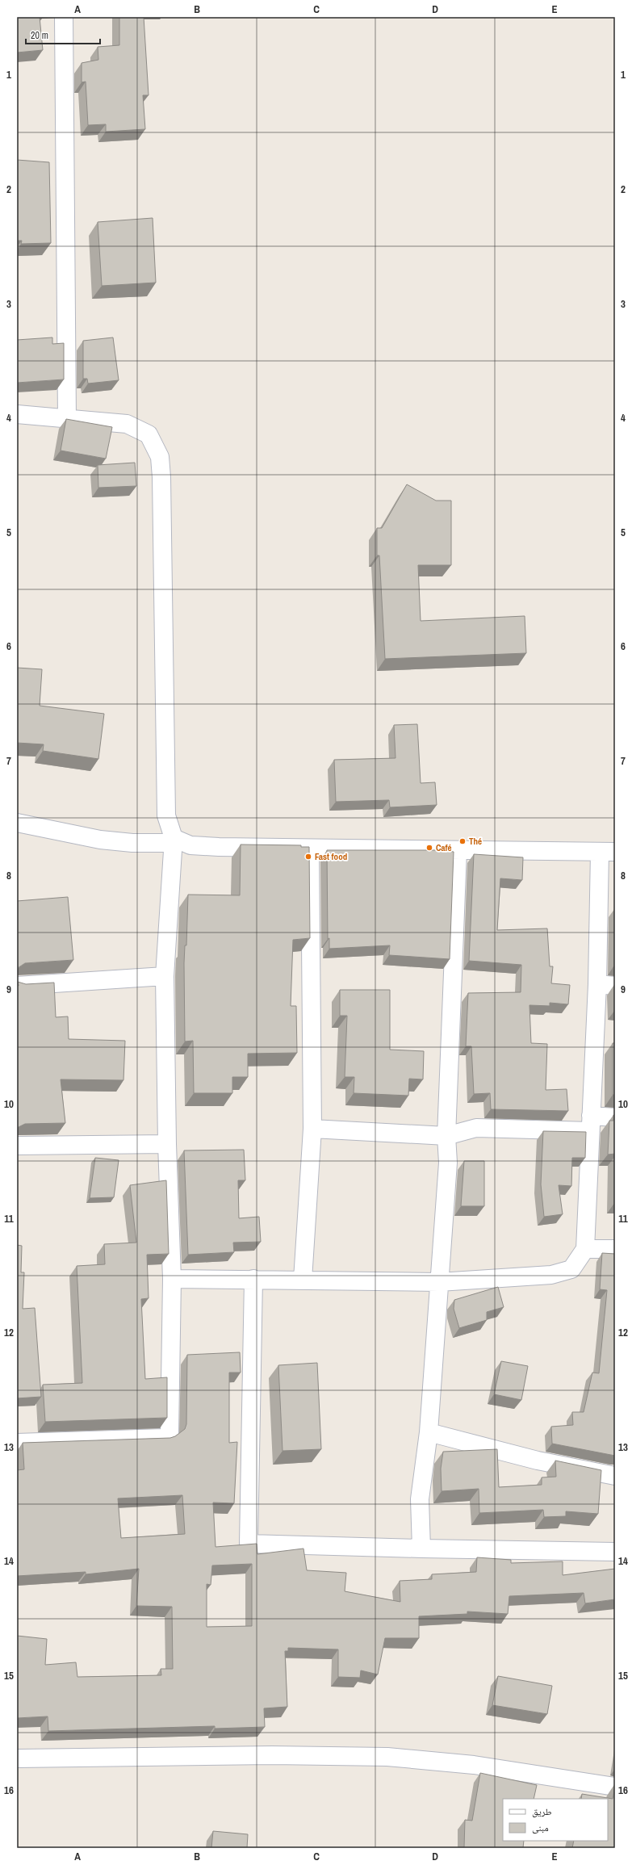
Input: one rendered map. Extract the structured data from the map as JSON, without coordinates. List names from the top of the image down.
{
  "places": ["Thé", "Café", "Fast food"],
  "legend": ["طريق", "مبنى"],
  "scale_bar": "20 m",
  "grid": {
    "columns": [
      "A",
      "B",
      "C",
      "D",
      "E"
    ],
    "rows": [
      "1",
      "2",
      "3",
      "4",
      "5",
      "6",
      "7",
      "8",
      "9",
      "10",
      "11",
      "12",
      "13",
      "14",
      "15",
      "16"
    ]
  }
}
